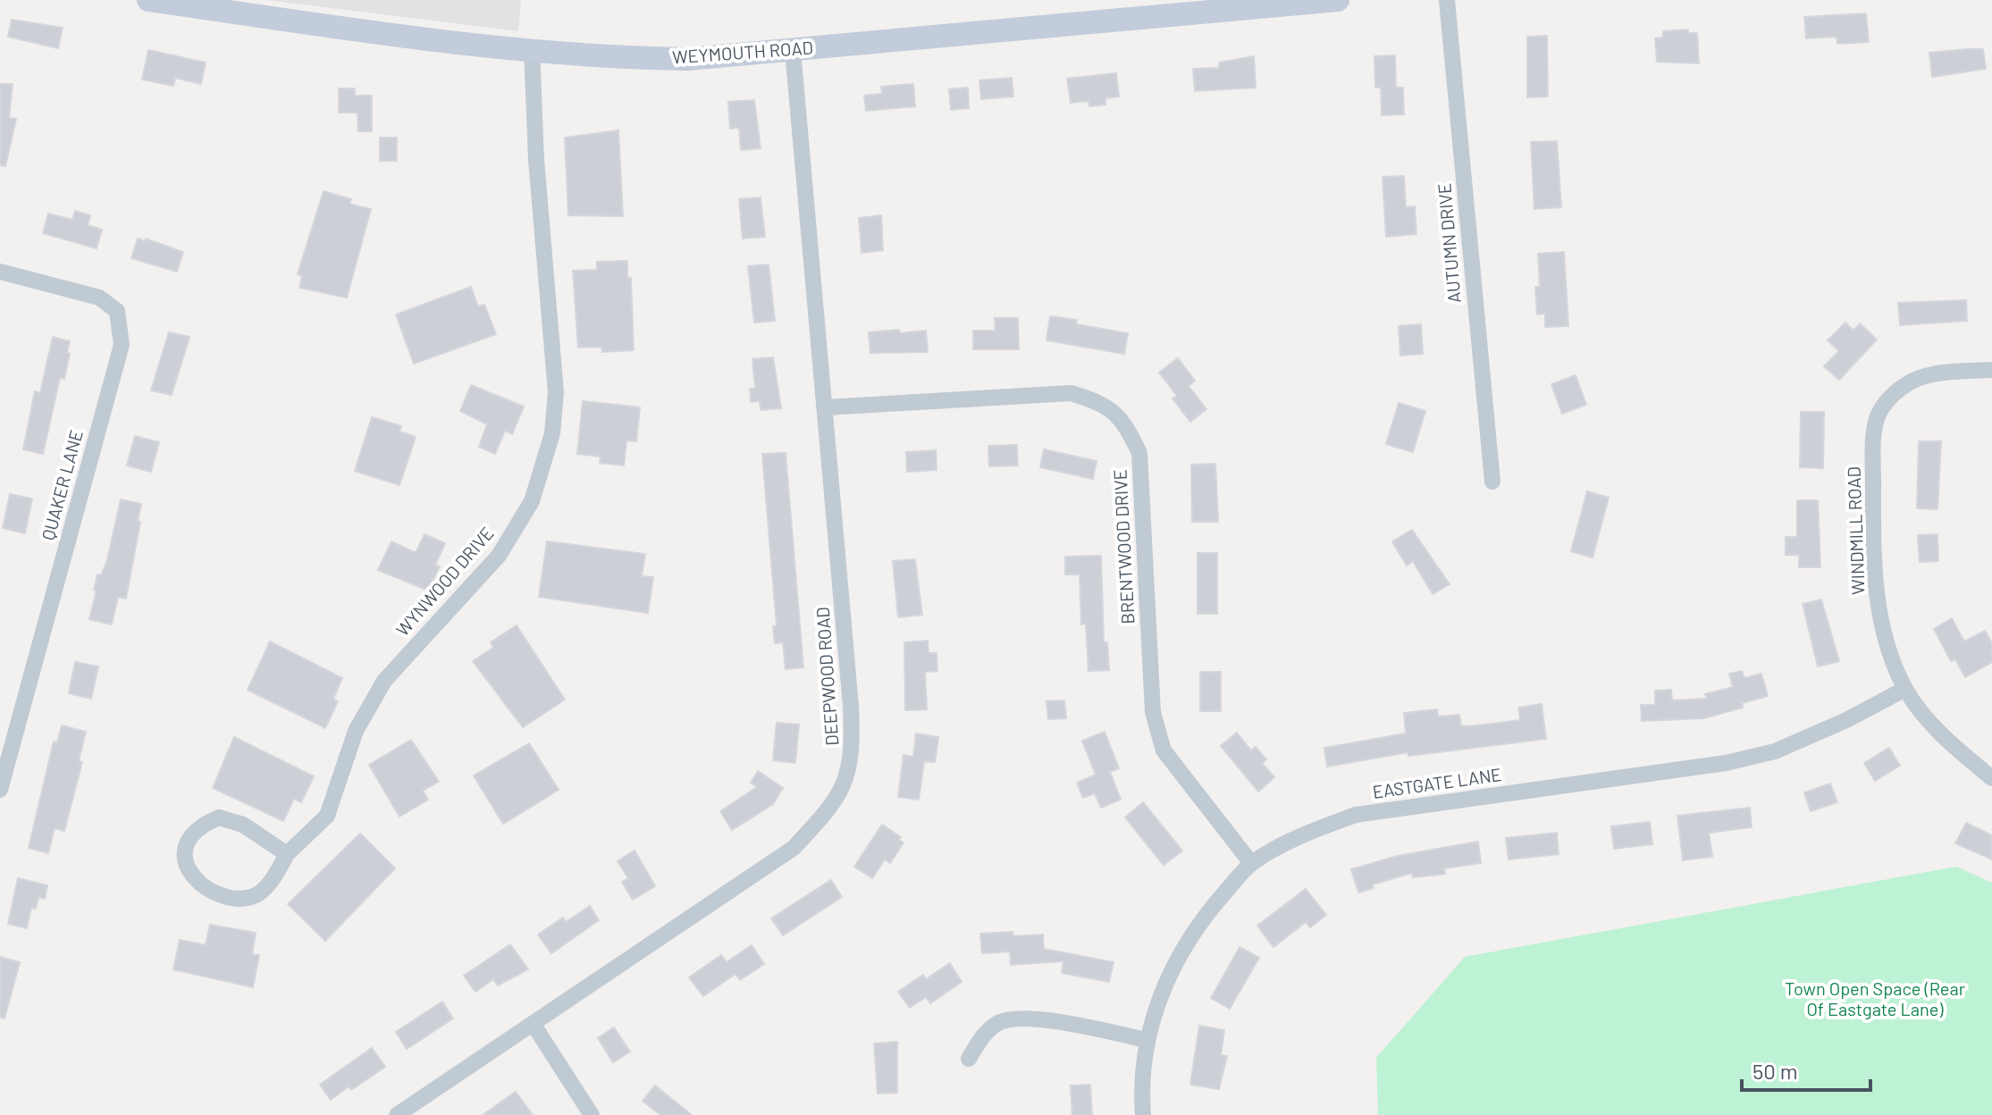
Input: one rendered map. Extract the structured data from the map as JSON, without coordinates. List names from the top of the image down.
{
  "streets": {
    "street": [
      "WEYMOUTH ROAD",
      "AUTUMN DRIVE",
      "QUAKER LANE",
      "WINDMILL ROAD",
      "BRENTWOOD DRIVE",
      "WYNWOOD DRIVE",
      "DEEPWOOD ROAD",
      "EASTGATE LANE"
    ]
  },
  "crossings": [
    ["WEYMOUTH ROAD", "WYNWOOD DRIVE"],
    ["WEYMOUTH ROAD", "DEEPWOOD ROAD"],
    ["WINDMILL ROAD", "EASTGATE LANE"],
    ["BRENTWOOD DRIVE", "DEEPWOOD ROAD"],
    ["BRENTWOOD DRIVE", "EASTGATE LANE"]
  ],
  "parks": ["Town Open Space (Rear Of Eastgate Lane)"],
  "scale_bar": "50 m"
}
